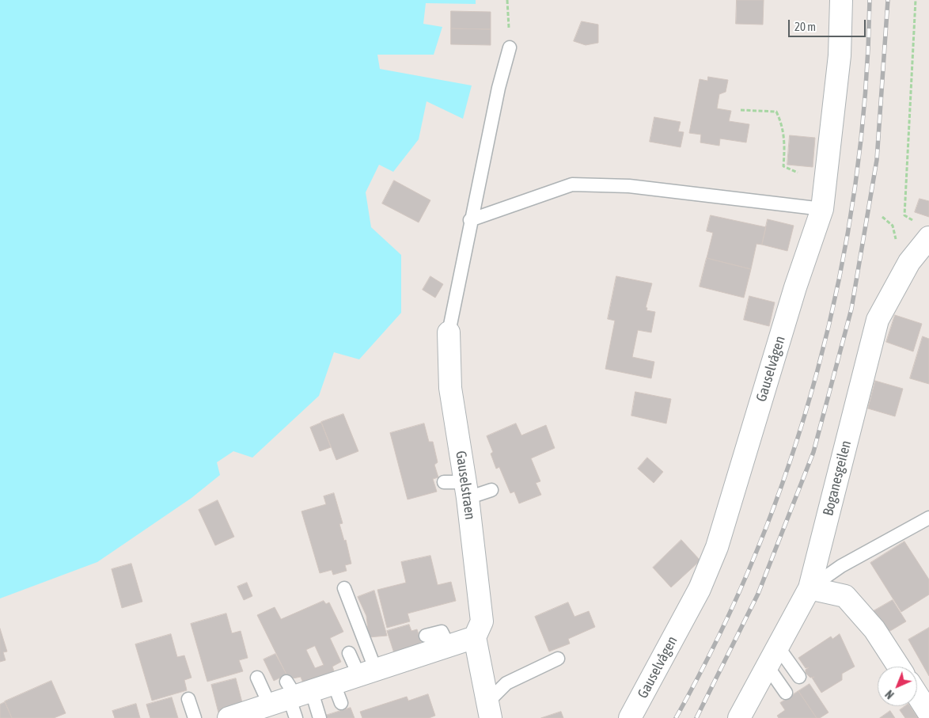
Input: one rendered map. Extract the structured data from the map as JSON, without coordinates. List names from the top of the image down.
{
  "streets": {
    "street": ["Gauselvågen", "Boganesgeilen", "Gauselstraen"]
  },
  "scale_bar": "20 m",
  "north": "bottom left"
}
